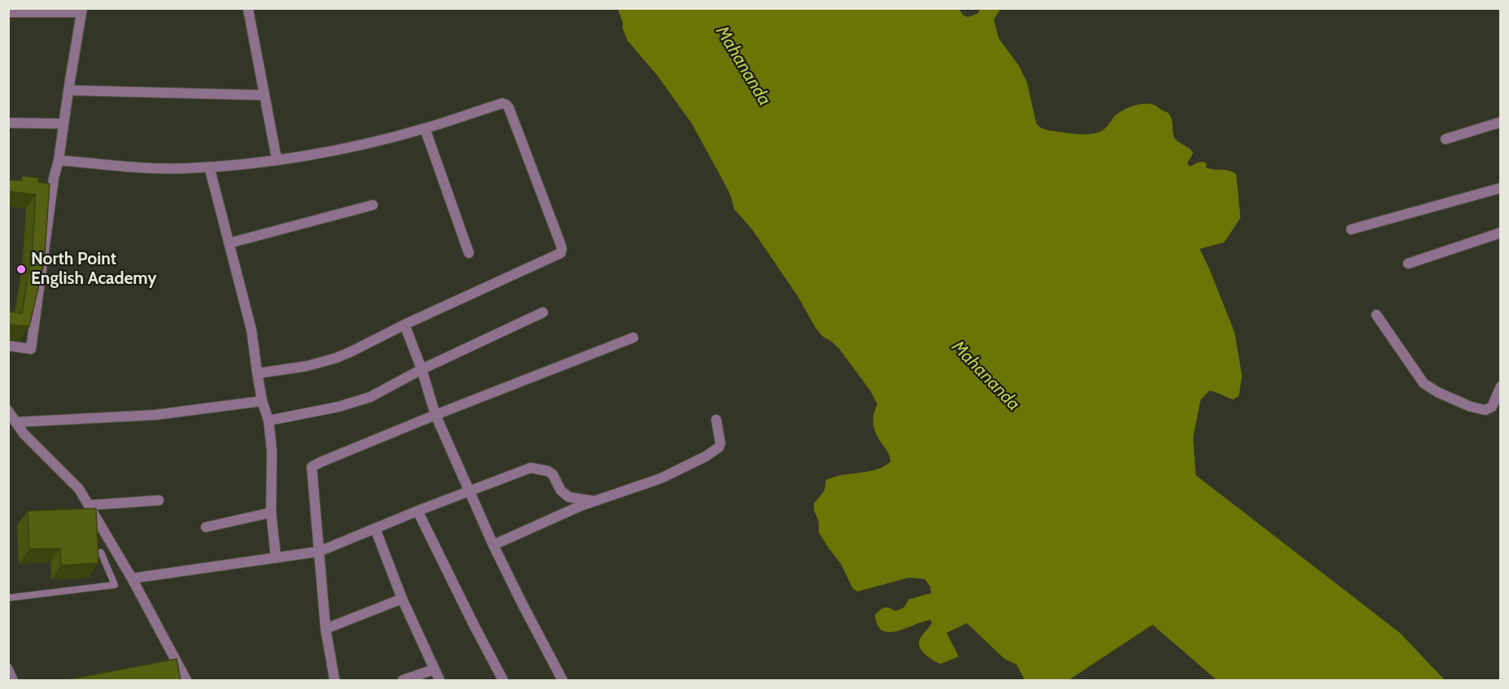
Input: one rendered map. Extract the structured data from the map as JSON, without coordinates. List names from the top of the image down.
{
  "water": ["Mahananda"],
  "places": ["North Point English Academy"]
}
